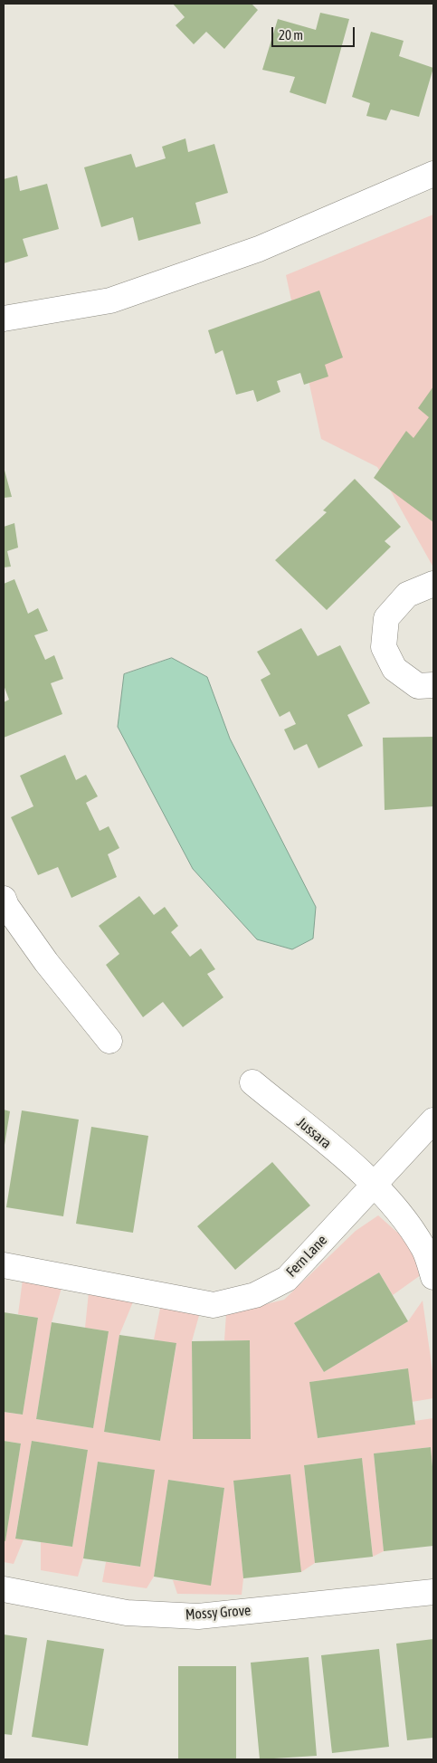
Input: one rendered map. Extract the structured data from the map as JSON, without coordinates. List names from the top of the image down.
{
  "streets": {
    "street": ["Jussara", "Fern Lane", "Mossy Grove"]
  },
  "crossings": [
    ["Jussara", "Fern Lane"]
  ],
  "scale_bar": "20 m"
}
